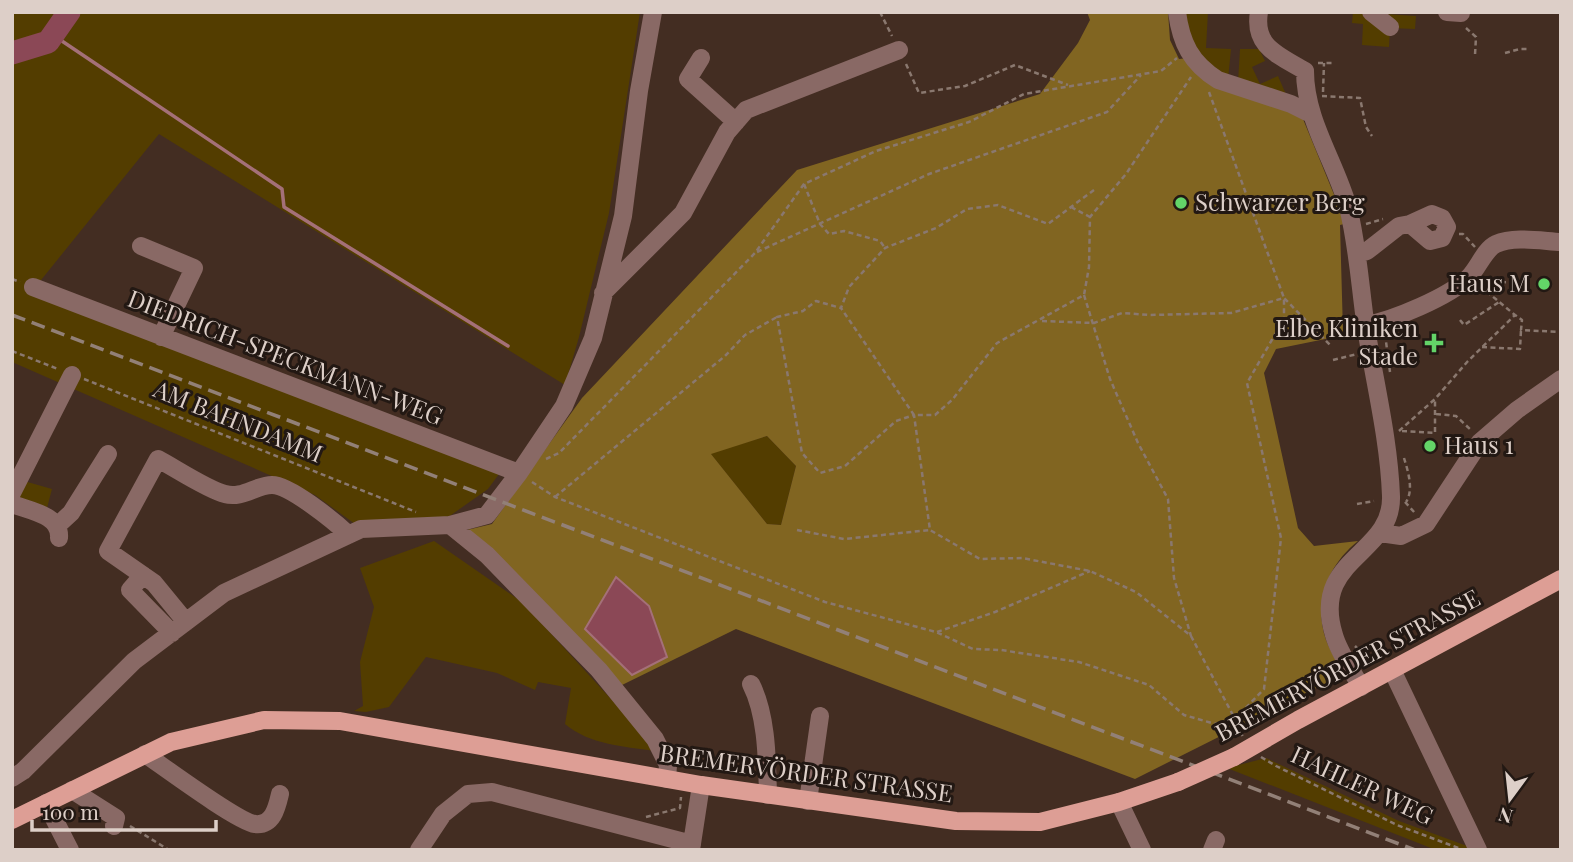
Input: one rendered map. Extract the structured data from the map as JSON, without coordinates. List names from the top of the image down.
{
  "streets": {
    "main road": ["BREMERVÖRDER STRASSE"],
    "street": ["DIEDRICH-SPECKMANN-WEG"],
    "path": ["AM BAHNDAMM", "HAHLER WEG"]
  },
  "crossings": [
    ["BREMERVÖRDER STRASSE", "HAHLER WEG"]
  ],
  "places": {
    "other": ["Schwarzer Berg", "Haus M", "Haus 1"],
    "health": ["Elbe Kliniken Stade"]
  },
  "scale_bar": "100 m",
  "north": "bottom"
}
